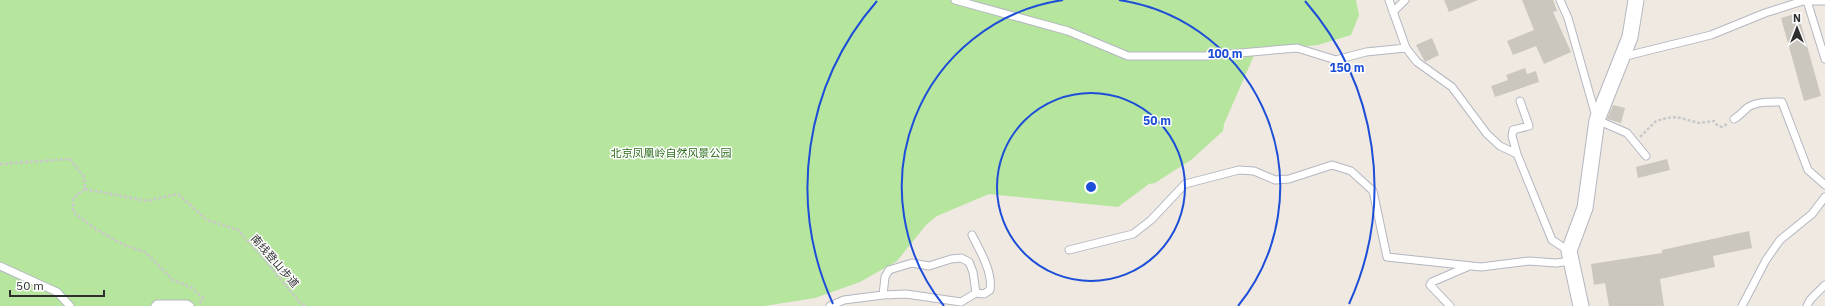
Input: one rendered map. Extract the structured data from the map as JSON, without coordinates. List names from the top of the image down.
{
  "streets": {
    "path": ["南线登山步道"]
  },
  "parks": ["北京凤凰岭自然风景公园"],
  "scale_bar": "50 m",
  "north": "top",
  "rings": ["100 m", "150 m", "50 m"]
}
